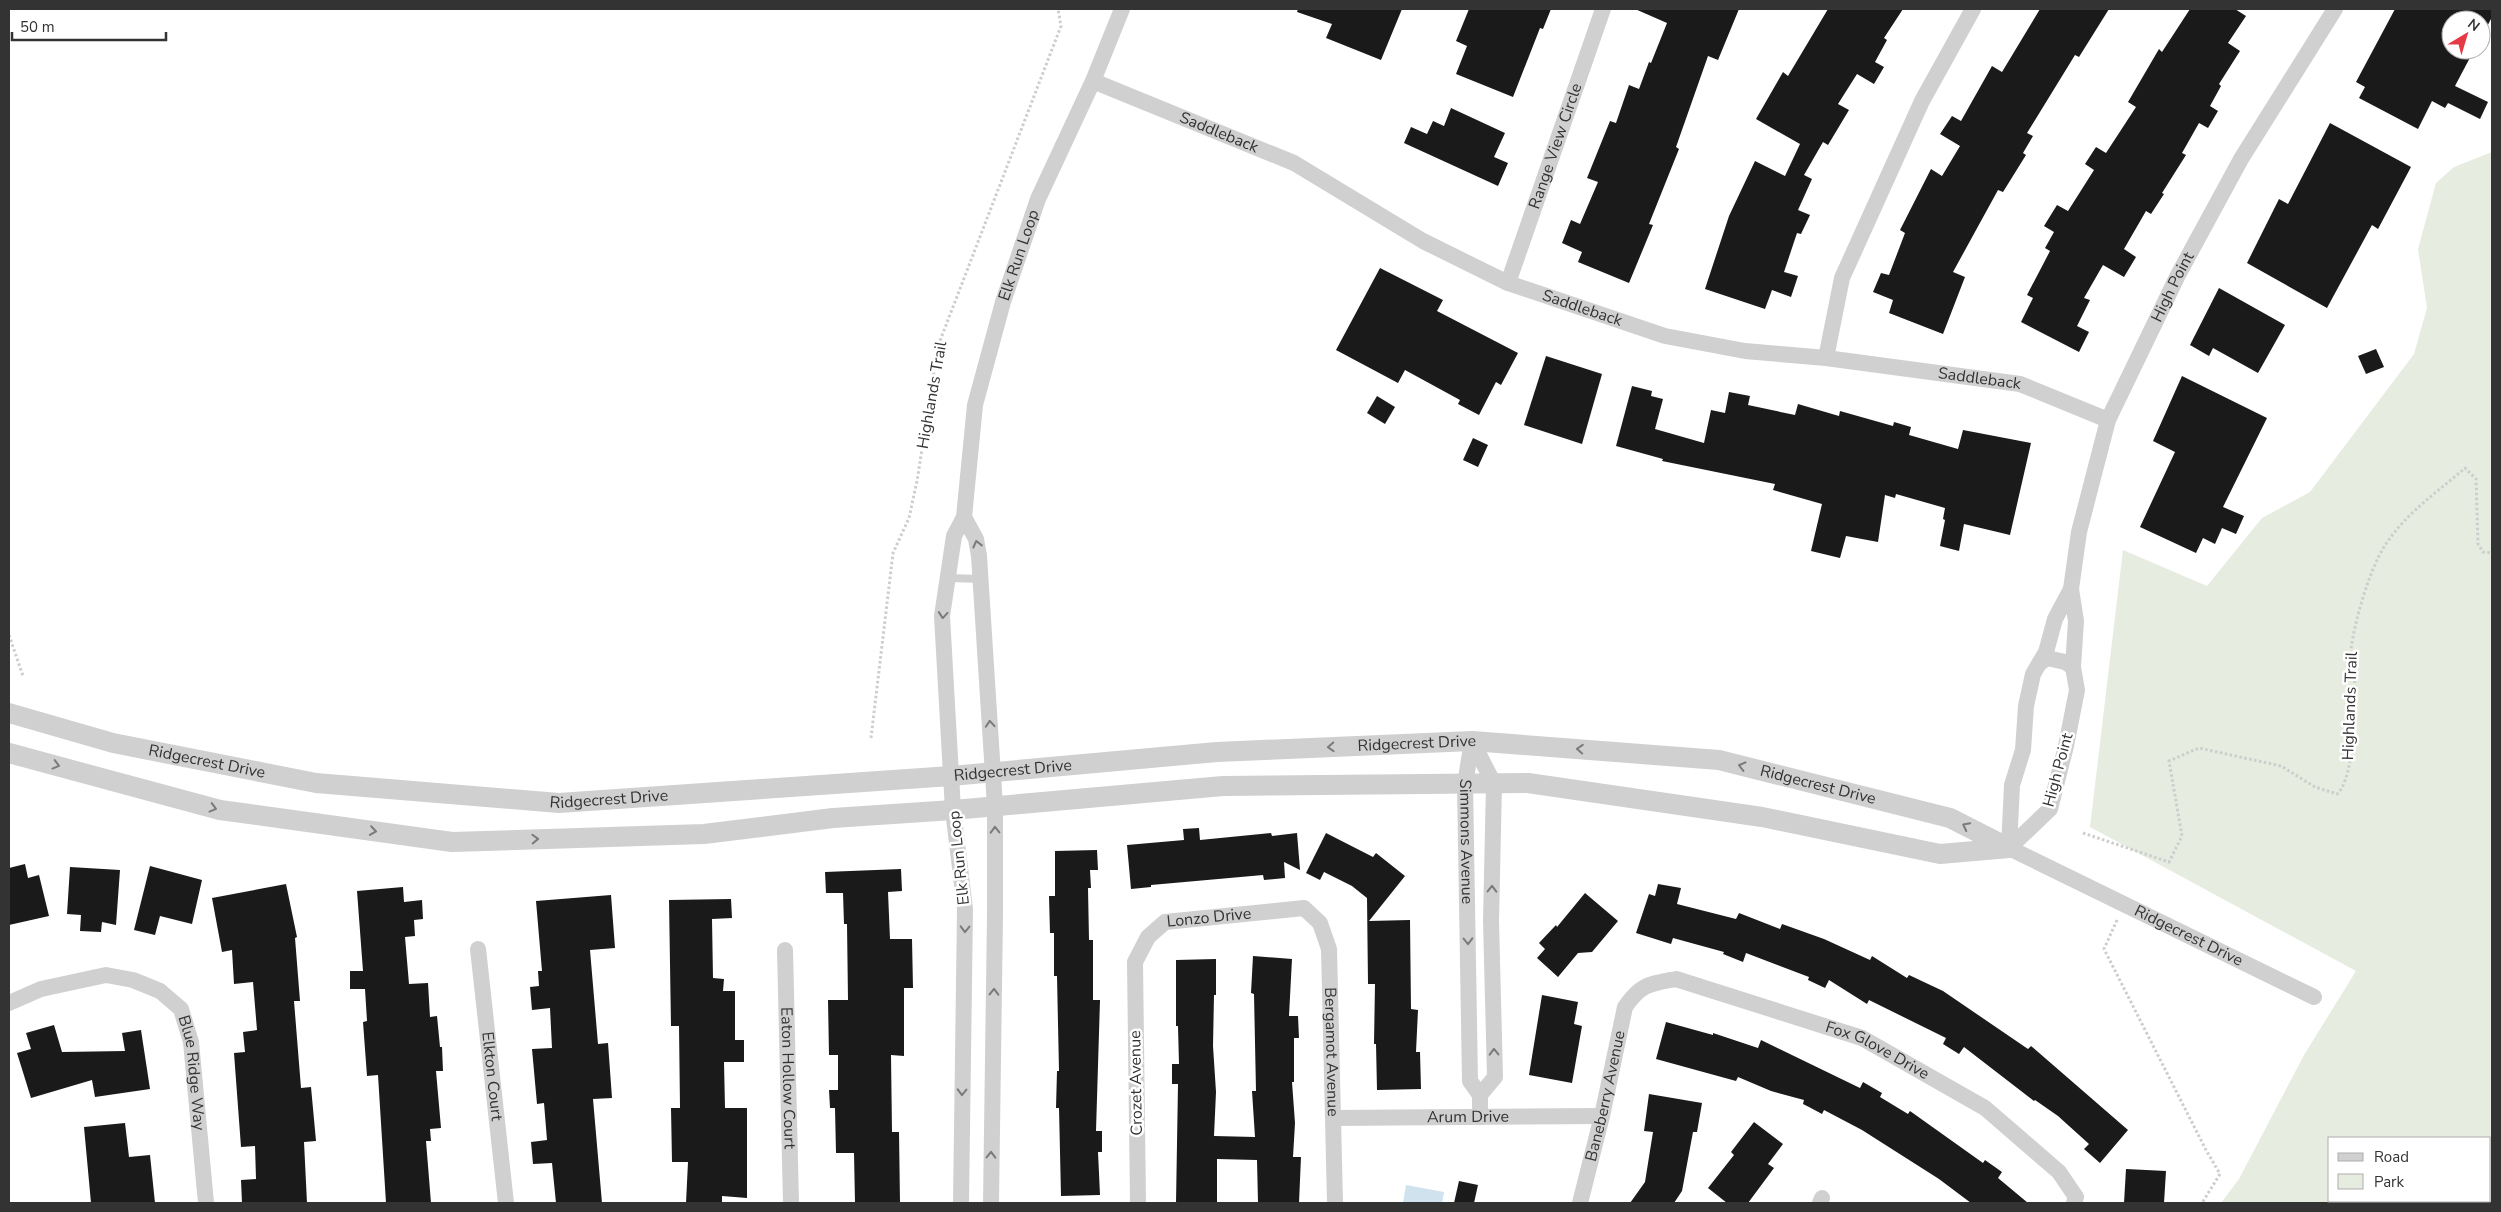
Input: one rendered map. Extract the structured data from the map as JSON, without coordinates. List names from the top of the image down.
{
  "streets": {
    "street": [
      "Saddleback",
      "Range View Circle",
      "Elk Run Loop",
      "High Point",
      "Ridgecrest Drive",
      "Simmons Avenue",
      "Lonzo Drive",
      "Bergamot Avenue",
      "Fox Glove Drive",
      "Blue Ridge Way",
      "Elkton Court",
      "Eaton Hollow Court",
      "Crozet Avenue",
      "Baneberry Avenue",
      "Arum Drive"
    ],
    "path": ["Highlands Trail"]
  },
  "crossings": [
    ["Saddleback", "Range View Circle"],
    ["Saddleback", "Elk Run Loop"],
    ["Saddleback", "High Point"],
    ["Elk Run Loop", "Ridgecrest Drive"],
    ["High Point", "Ridgecrest Drive"],
    ["Ridgecrest Drive", "Simmons Avenue"],
    ["Simmons Avenue", "Arum Drive"],
    ["Lonzo Drive", "Bergamot Avenue"],
    ["Lonzo Drive", "Crozet Avenue"],
    ["Bergamot Avenue", "Arum Drive"],
    ["Fox Glove Drive", "Baneberry Avenue"],
    ["Baneberry Avenue", "Arum Drive"]
  ],
  "legend": ["Road", "Park"],
  "scale_bar": "50 m",
  "north": "top right"
}
